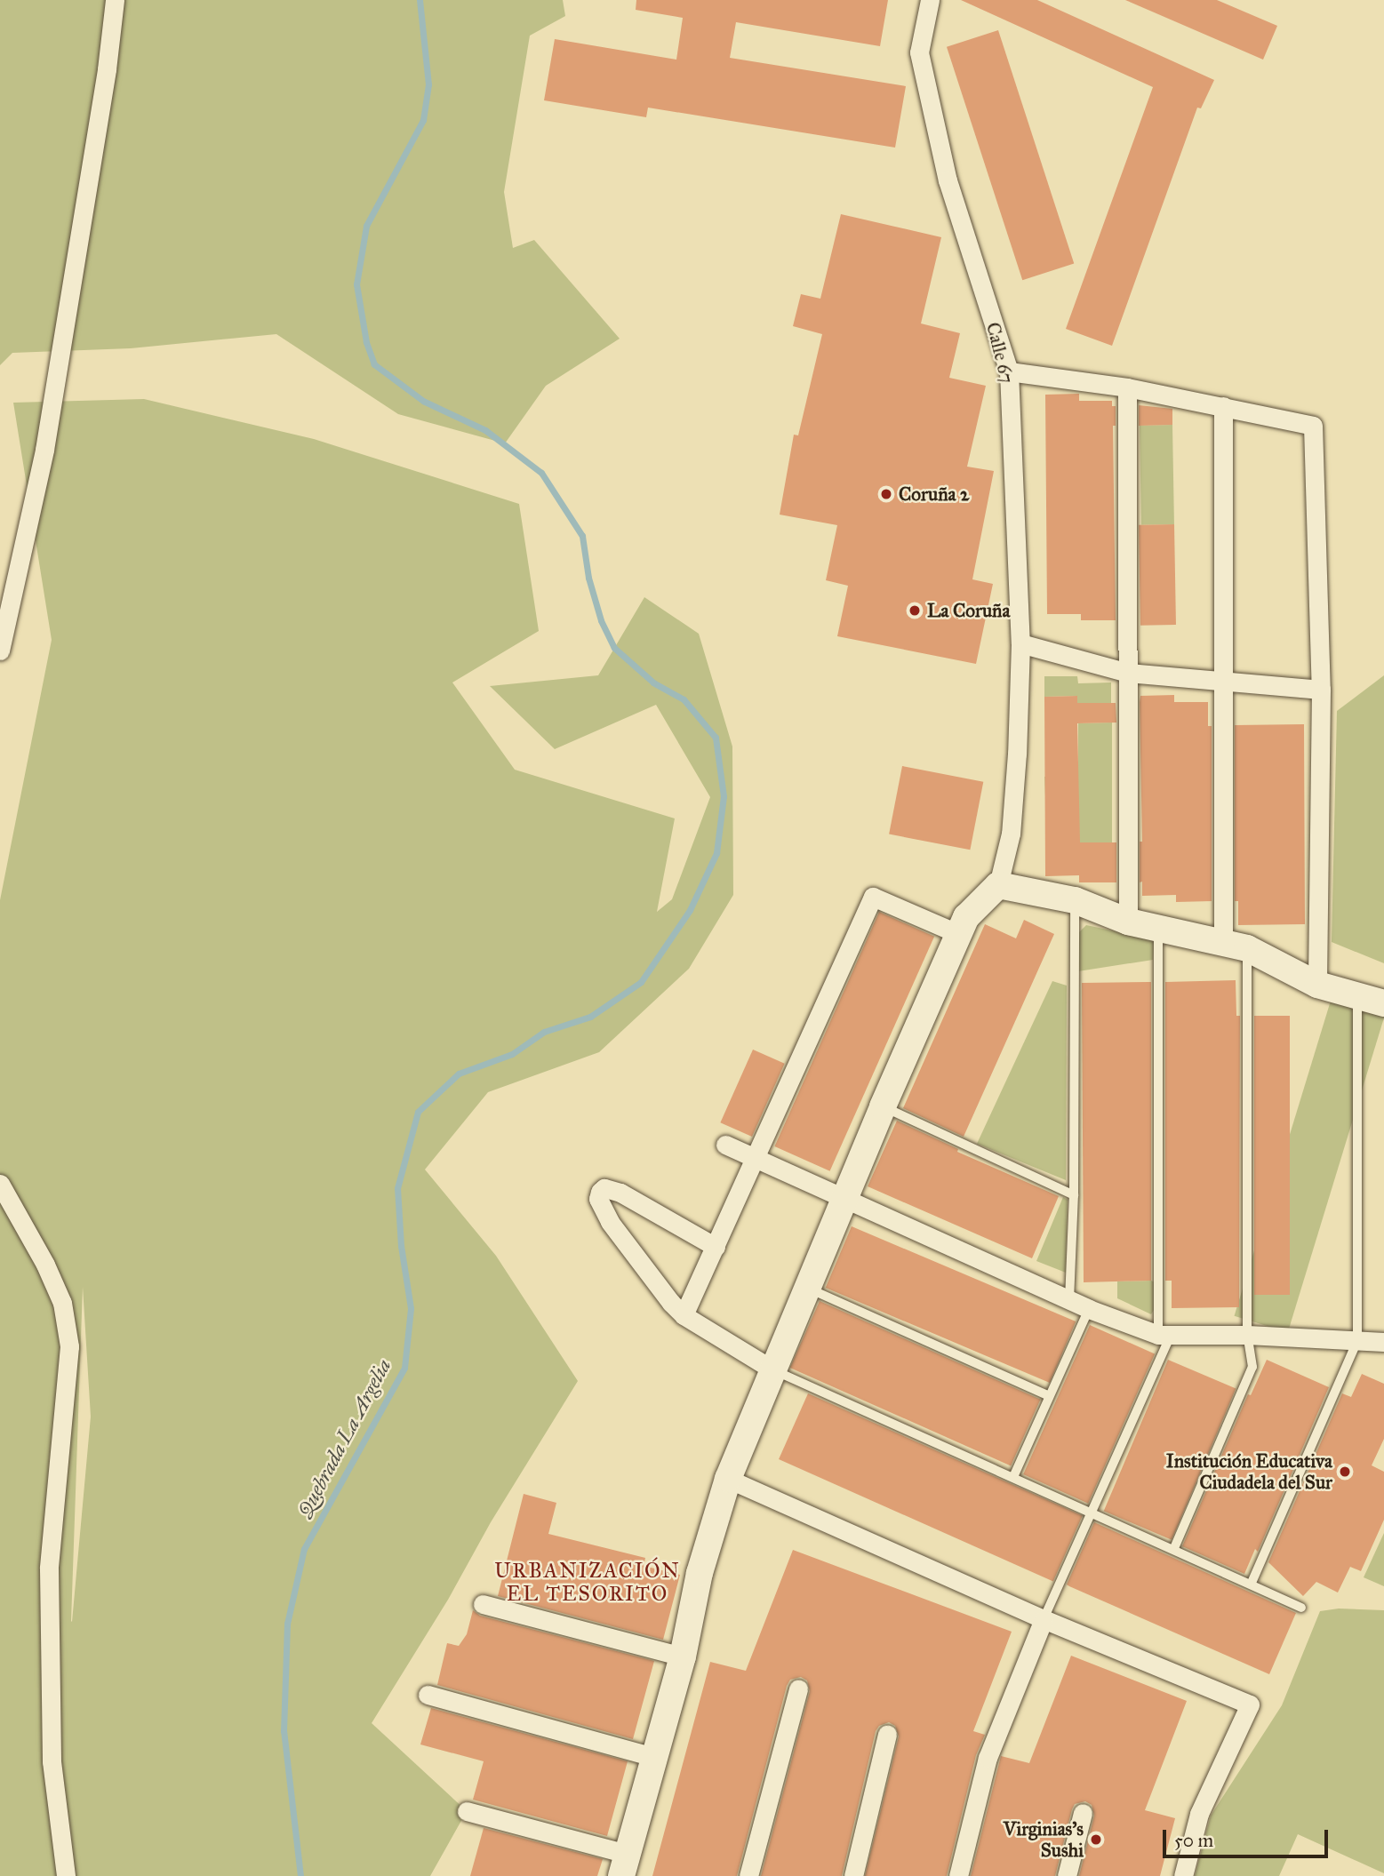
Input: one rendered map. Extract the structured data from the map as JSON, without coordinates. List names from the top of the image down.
{
  "streets": {
    "street": ["Calle 67"]
  },
  "districts": ["URBANIZACIÓN EL TESORITO"],
  "water": ["Quebrada La Argelia"],
  "places": [
    "Coruña 2",
    "La Coruña",
    "Institución Educativa Ciudadela del Sur",
    "Virginias's Sushi"
  ],
  "scale_bar": "50 m"
}
